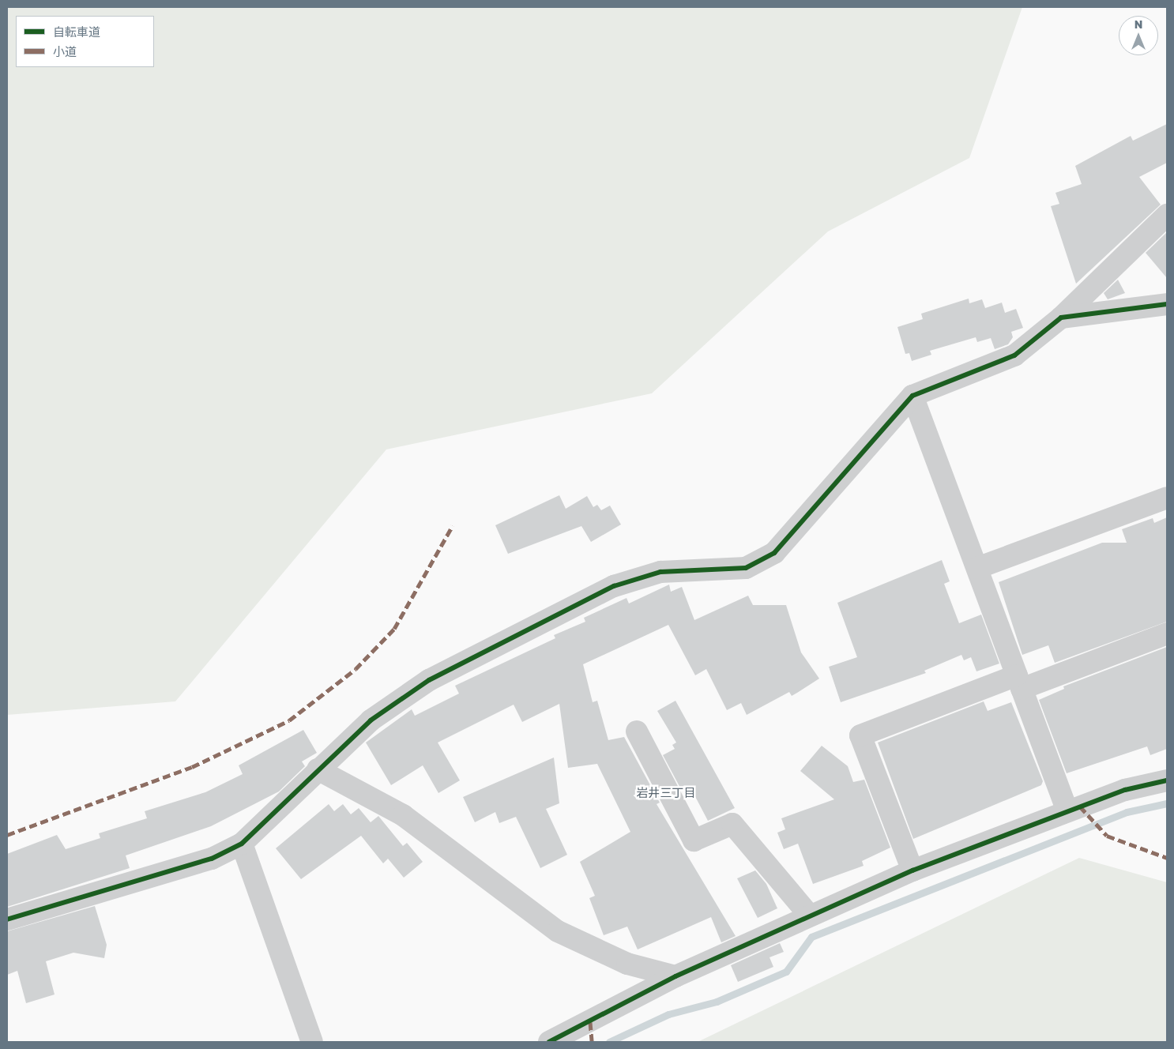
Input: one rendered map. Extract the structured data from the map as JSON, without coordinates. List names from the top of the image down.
{
  "districts": ["岩井三丁目"],
  "legend": ["自転車道", "小道"],
  "north": "top"
}
